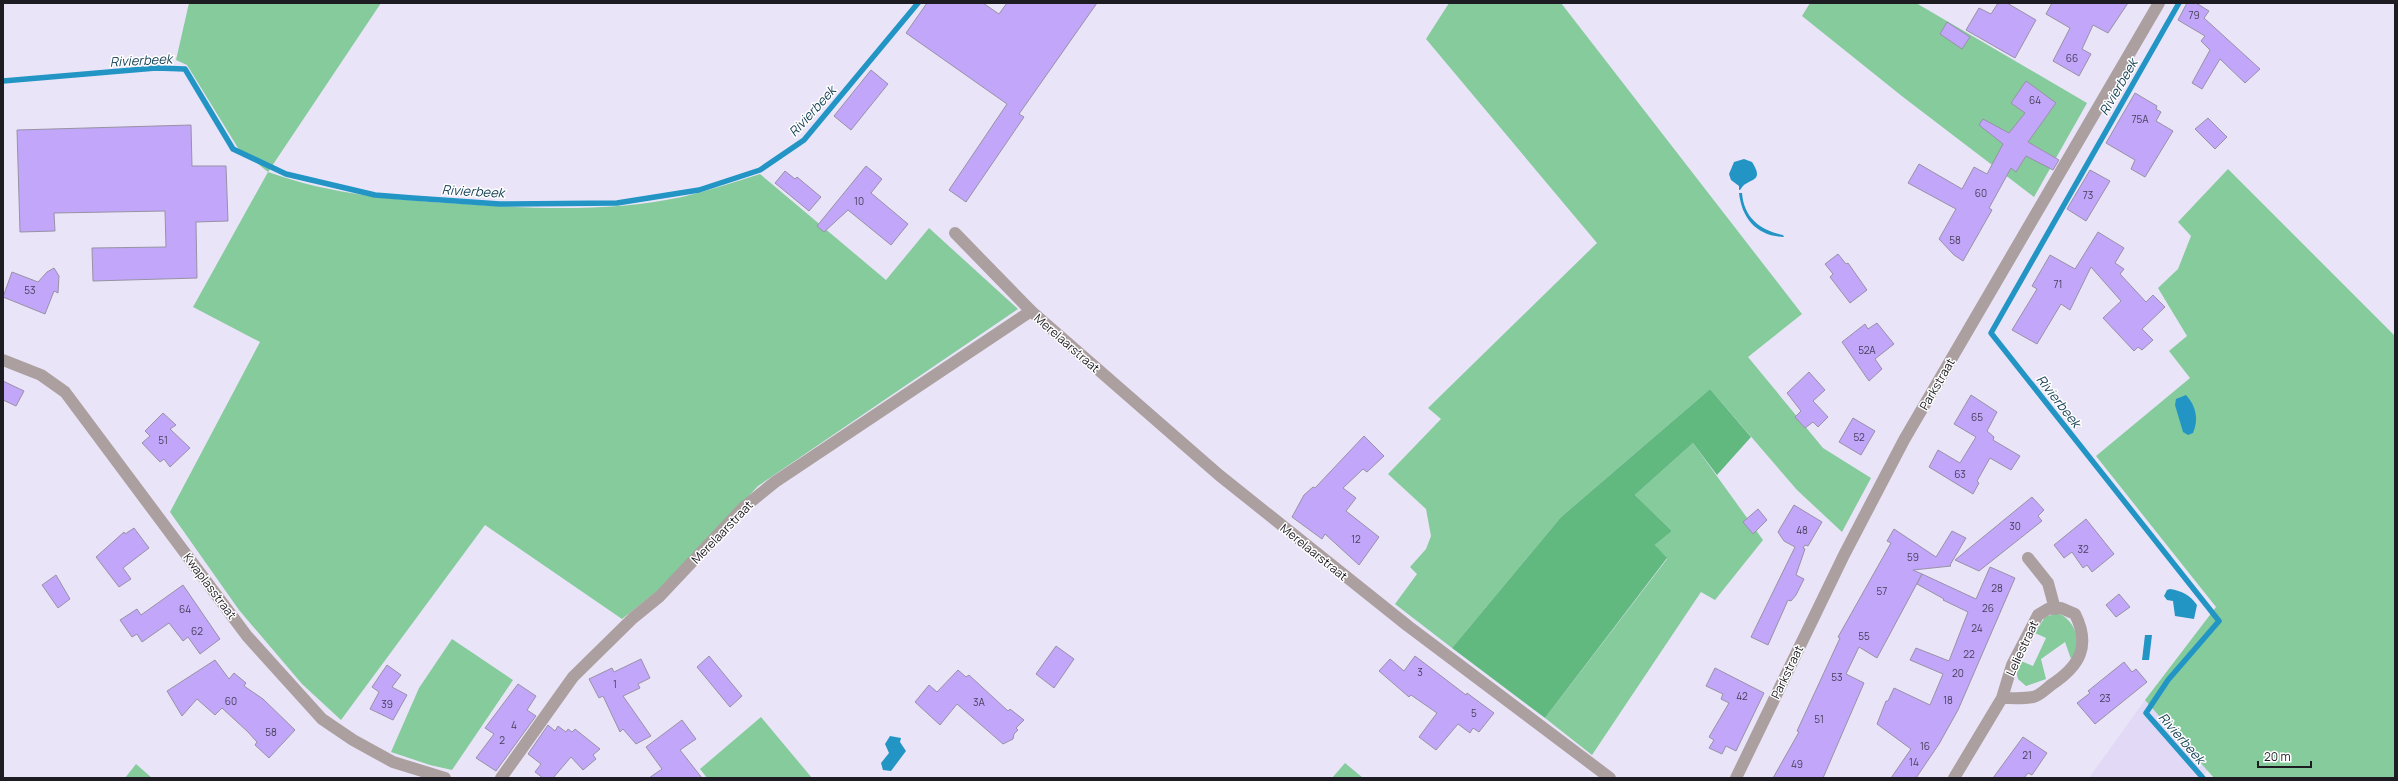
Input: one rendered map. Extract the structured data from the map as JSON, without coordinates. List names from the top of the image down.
{
  "streets": {
    "street": [
      "Merelaarstraat",
      "Parkstraat",
      "Kwaplasstraat",
      "Leliestraat"
    ]
  },
  "water": ["Rivierbeek"],
  "house_numbers": [
    "79",
    "66",
    "64",
    "75A",
    "60",
    "73",
    "10",
    "58",
    "71",
    "53",
    "52A",
    "65",
    "52",
    "51",
    "63",
    "30",
    "48",
    "12",
    "32",
    "59",
    "28",
    "57",
    "26",
    "64",
    "24",
    "62",
    "55",
    "22",
    "3",
    "20",
    "53",
    "1",
    "42",
    "23",
    "18",
    "60",
    "3A",
    "39",
    "5",
    "51",
    "4",
    "58",
    "2",
    "16",
    "21",
    "14",
    "49"
  ],
  "scale_bar": "20 m"
}
